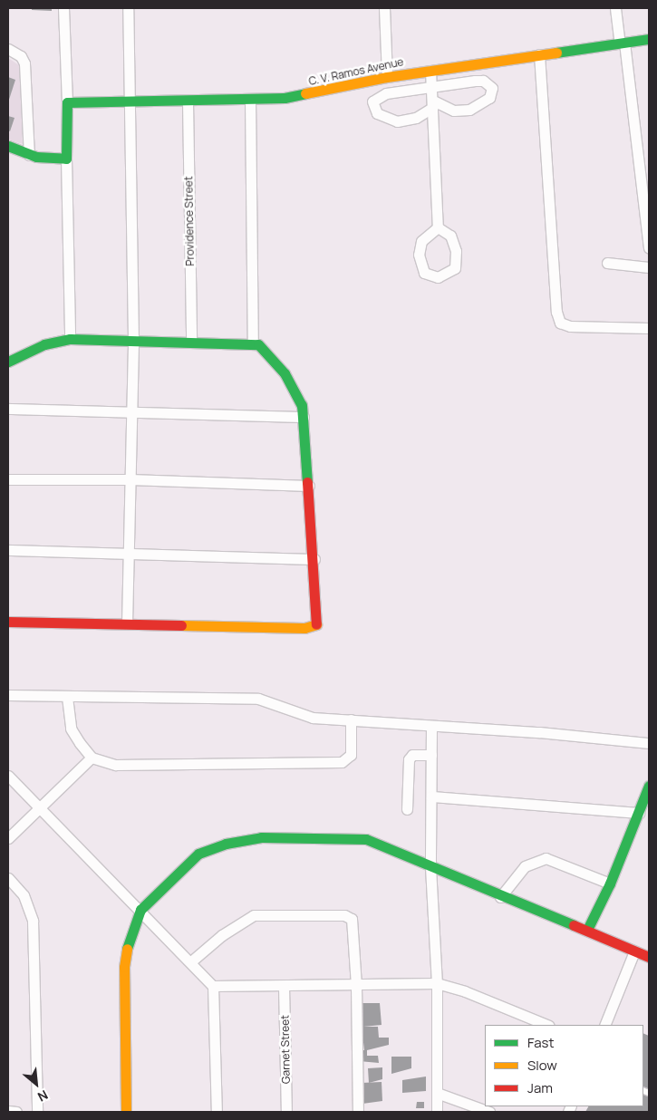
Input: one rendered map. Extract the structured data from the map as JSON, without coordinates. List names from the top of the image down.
{
  "streets": {
    "street": ["C. V. Ramos Avenue", "Providence Street", "Garnet Street"]
  },
  "crossings": [
    ["C. V. Ramos Avenue", "Providence Street"]
  ],
  "legend": ["Fast", "Slow", "Jam"],
  "north": "bottom right"
}
